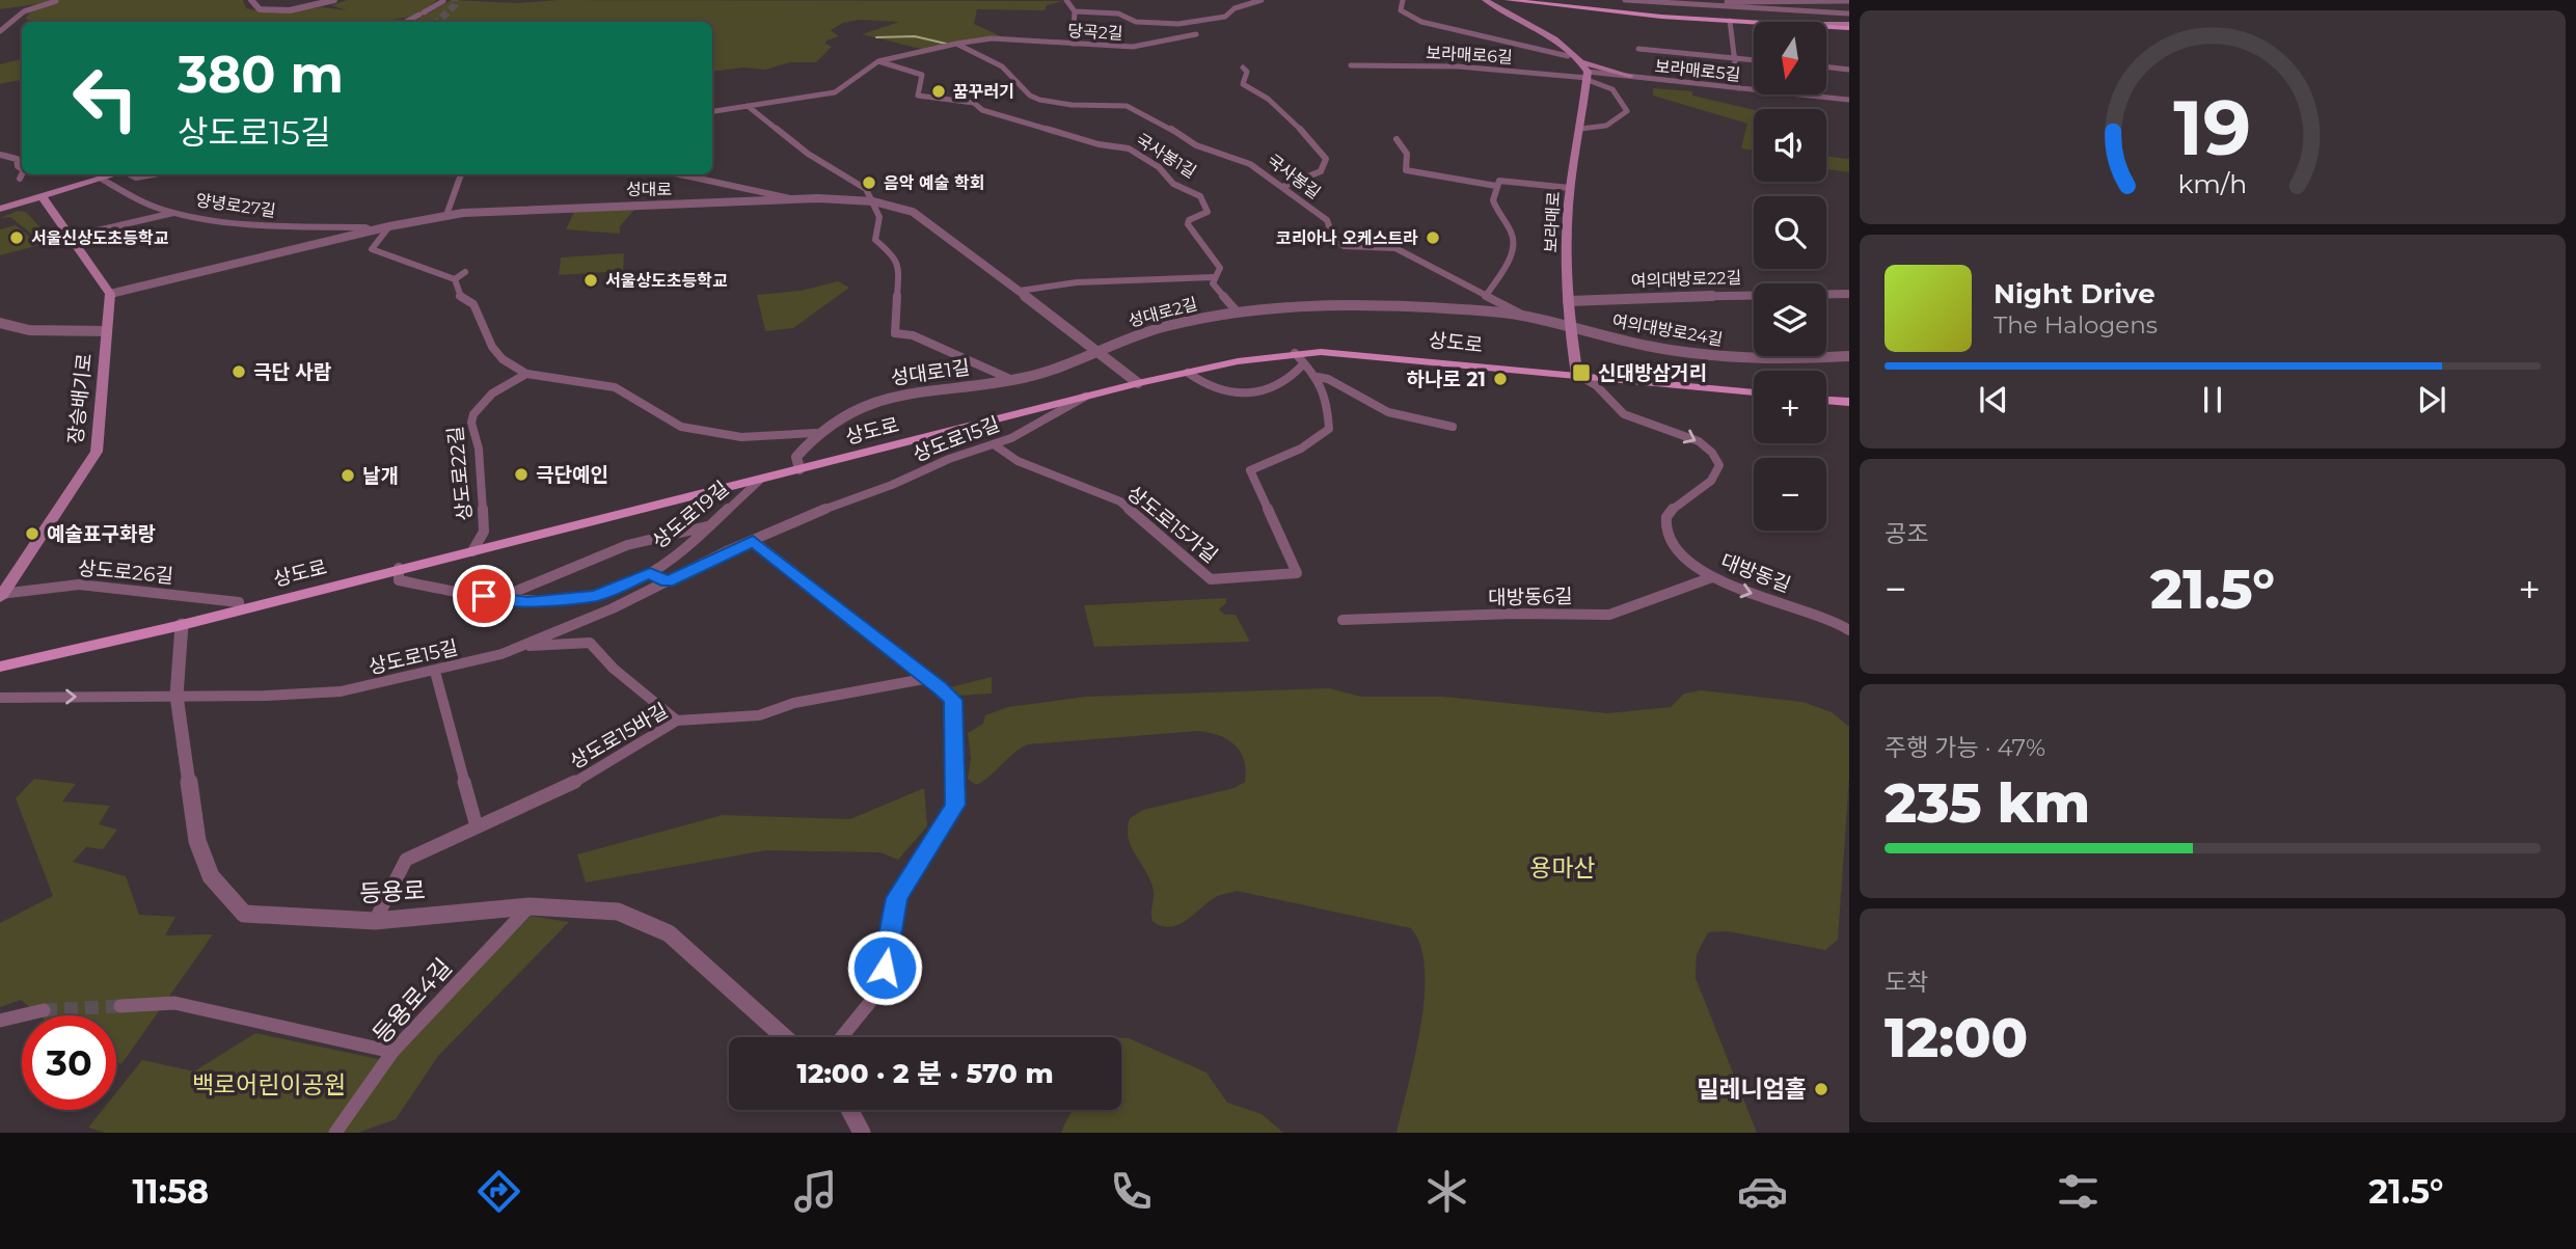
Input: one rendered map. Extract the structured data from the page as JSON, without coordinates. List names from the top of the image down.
{
  "streets": {
    "main road": ["보라매로", "상도로", "장승배기로"],
    "street": [
      "당곡2길",
      "보라매로6길",
      "보라매로5길",
      "국사봉1길",
      "국사봉길",
      "성대로",
      "양녕로27길",
      "여의대방로22길",
      "성대로2길",
      "여의대방로24길",
      "성대로1길",
      "상도로15길",
      "상도로22길",
      "상도로19길",
      "상도로15가길",
      "상도로26길",
      "대방동길",
      "대방동6길",
      "상도로15바길",
      "등용로",
      "등용로4길"
    ]
  },
  "crossings": [
    ["당곡2길", "국사봉길"],
    ["보라매로6길", "보라매로5길"],
    ["보라매로6길", "보라매로"],
    ["보라매로5길", "보라매로"],
    ["국사봉1길", "성대로2길"],
    ["국사봉길", "보라매로"],
    ["국사봉길", "여의대방로24길"],
    ["성대로", "양녕로27길"],
    ["성대로", "성대로2길"],
    ["성대로", "상도로"],
    ["성대로", "성대로1길"],
    ["성대로", "장승배기로"],
    ["보라매로", "여의대방로22길"],
    ["보라매로", "여의대방로24길"],
    ["보라매로", "상도로"],
    ["보라매로", "대방동길"],
    ["성대로2길", "성대로1길"],
    ["상도로", "성대로1길"],
    ["상도로", "상도로15길"],
    ["상도로", "상도로22길"],
    ["상도로", "상도로19길"],
    ["상도로", "상도로26길"],
    ["상도로", "대방동길"],
    ["상도로", "등용로"],
    ["장승배기로", "상도로26길"],
    ["상도로15길", "상도로15가길"],
    ["상도로15길", "등용로"],
    ["대방동길", "대방동6길"],
    ["상도로15바길", "등용로"],
    ["등용로", "등용로4길"]
  ],
  "parks": ["용마산", "백로어린이공원"],
  "places": {
    "other": [
      "꿈꾸러기",
      "음악 예술 학회",
      "서울신상도초등학교",
      "코리아나 오케스트라",
      "서울상도초등학교",
      "극단 사람",
      "하나로 21",
      "극단예인",
      "날개",
      "예술표구화랑",
      "밀레니엄홀"
    ],
    "transit": ["신대방삼거리"]
  },
  "north": "bottom",
  "page": {
    "map_buttons": ["+", "−"],
    "turn": ["380 m", "상도로15길"],
    "song": ["Night Drive", "The Halogens"],
    "tile": [
      "공조",
      ["주행 가능 · 47%", "235 km"],
      ["도착", "12:00"]
    ],
    "heat": ["−", "21.5°", "+"],
    "limit": "30",
    "trip": "12:00 · 2 분 · 570 m",
    "tabs": ["11:58", "21.5°"],
    "gauge": ["19", "km/h"]
  }
}
